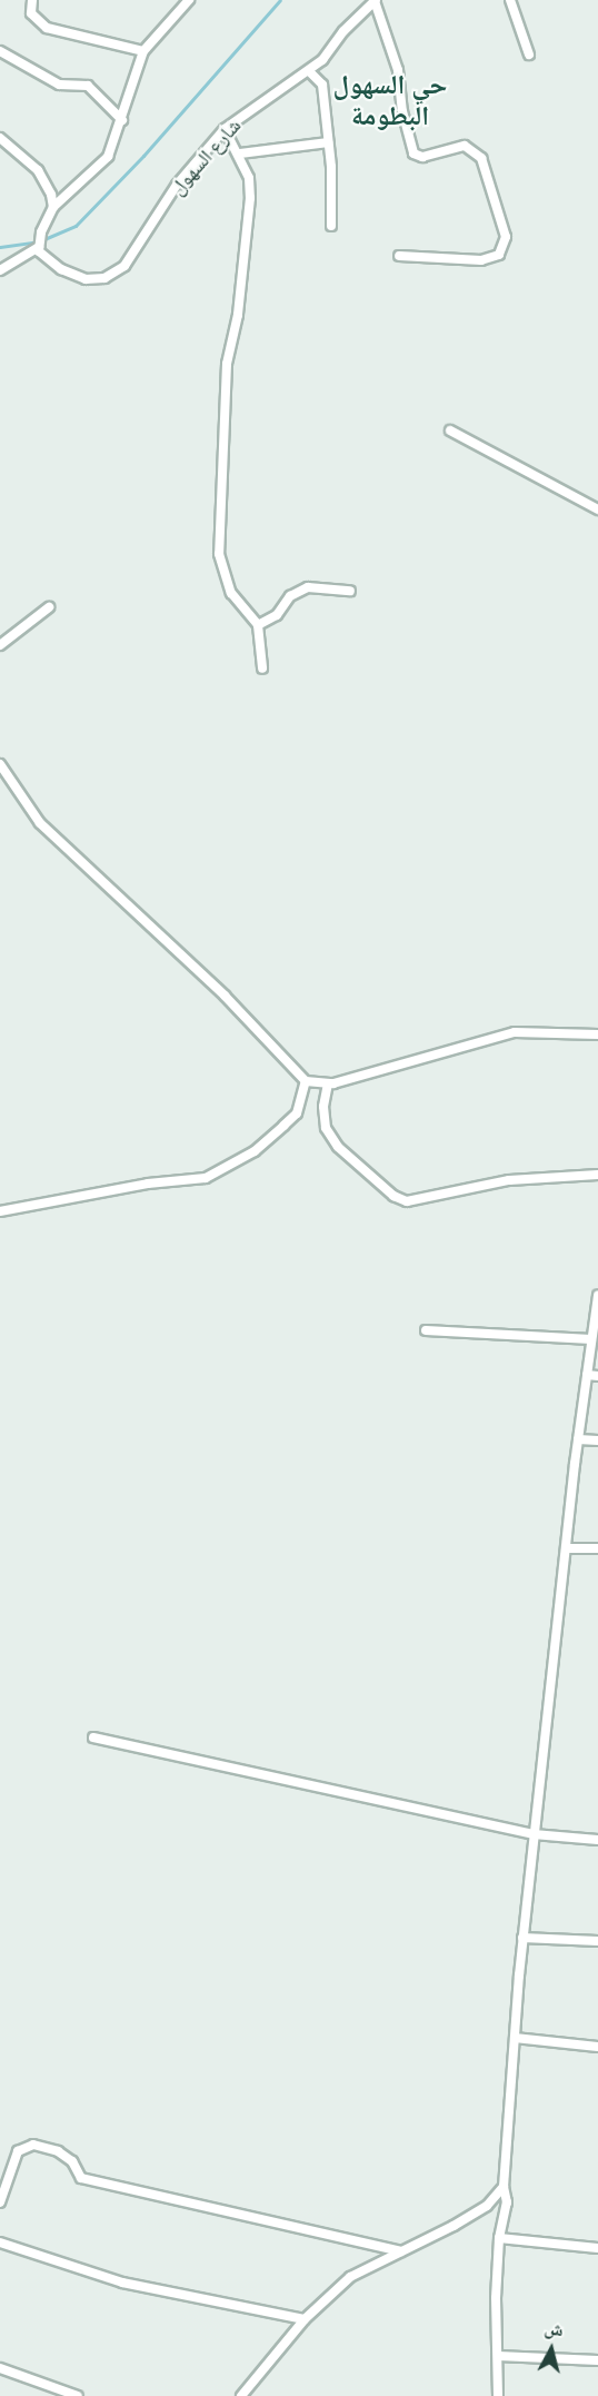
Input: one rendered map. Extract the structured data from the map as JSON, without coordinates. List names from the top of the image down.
{
  "streets": {
    "street": ["شارع السهول"]
  },
  "districts": ["حي السهول البطومة"],
  "north": "top"
}
